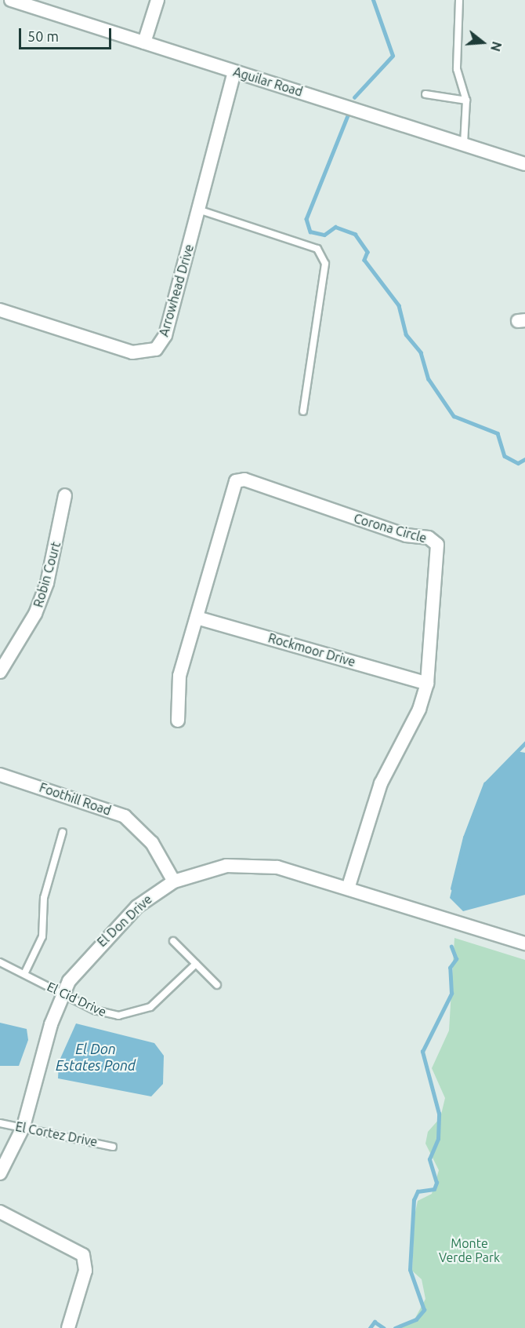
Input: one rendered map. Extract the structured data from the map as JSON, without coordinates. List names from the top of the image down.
{
  "streets": {
    "street": [
      "Aguilar Road",
      "Arrowhead Drive",
      "Corona Circle",
      "Robin Court",
      "Rockmoor Drive",
      "Foothill Road",
      "El Don Drive"
    ],
    "lane": ["El Cid Drive", "El Cortez Drive"]
  },
  "crossings": [
    ["Aguilar Road", "Arrowhead Drive"],
    ["Corona Circle", "Rockmoor Drive"],
    ["Corona Circle", "El Don Drive"],
    ["Foothill Road", "El Don Drive"],
    ["El Don Drive", "El Cid Drive"],
    ["El Don Drive", "El Cortez Drive"]
  ],
  "water": ["El Don Estates Pond"],
  "parks": ["Monte Verde Park"],
  "scale_bar": "50 m",
  "north": "right"
}
